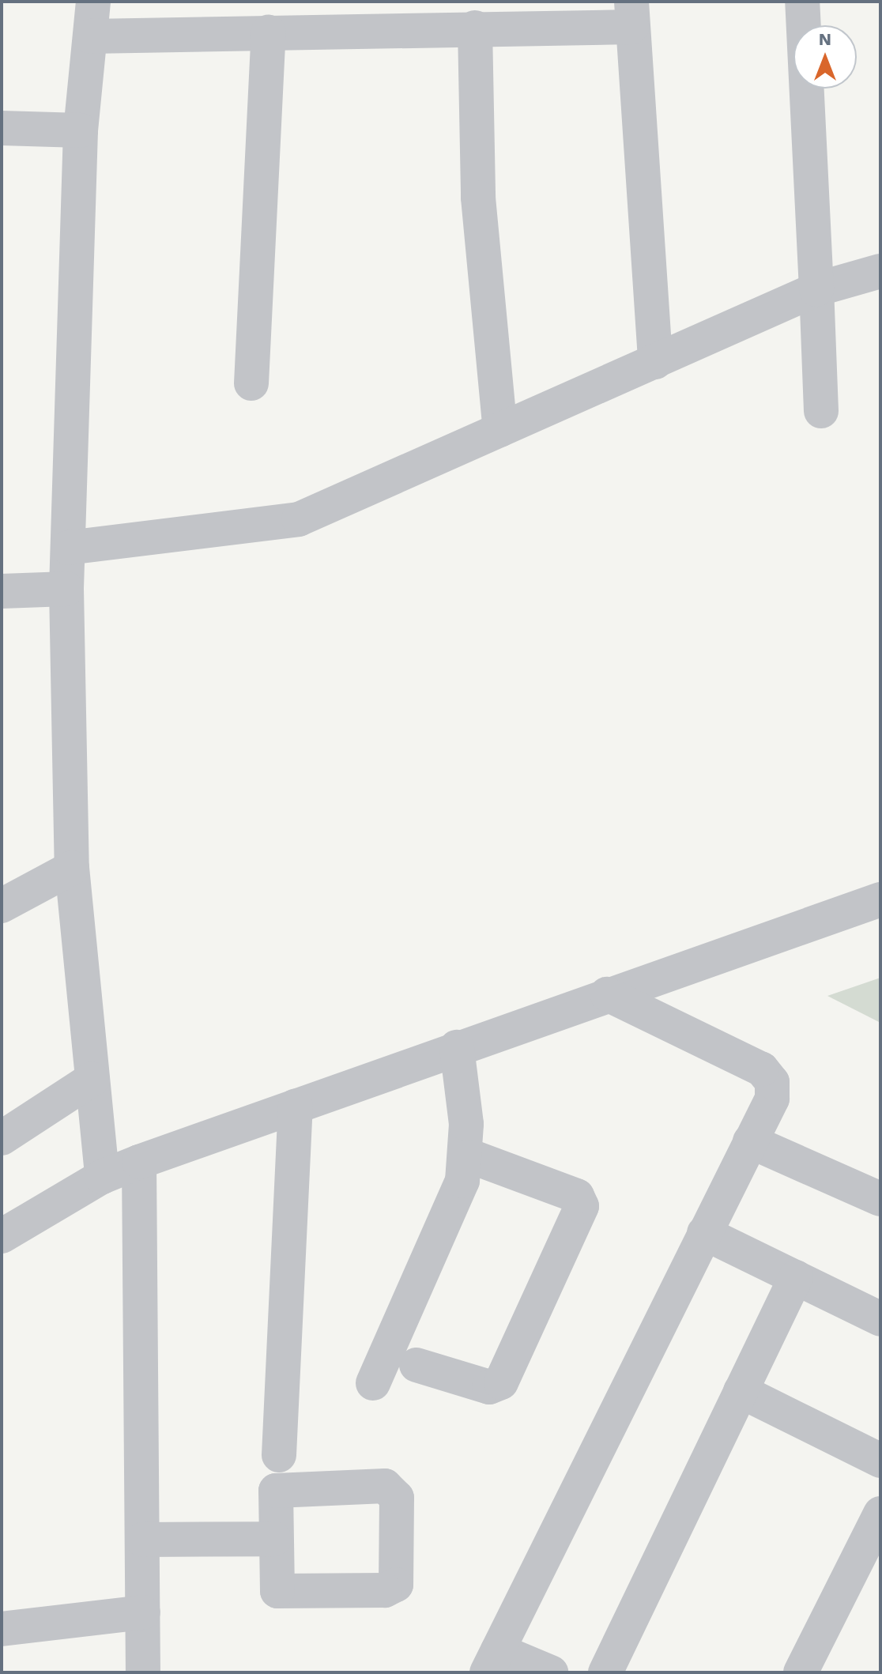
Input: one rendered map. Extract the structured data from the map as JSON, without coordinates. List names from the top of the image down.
{
  "north": "top"
}
